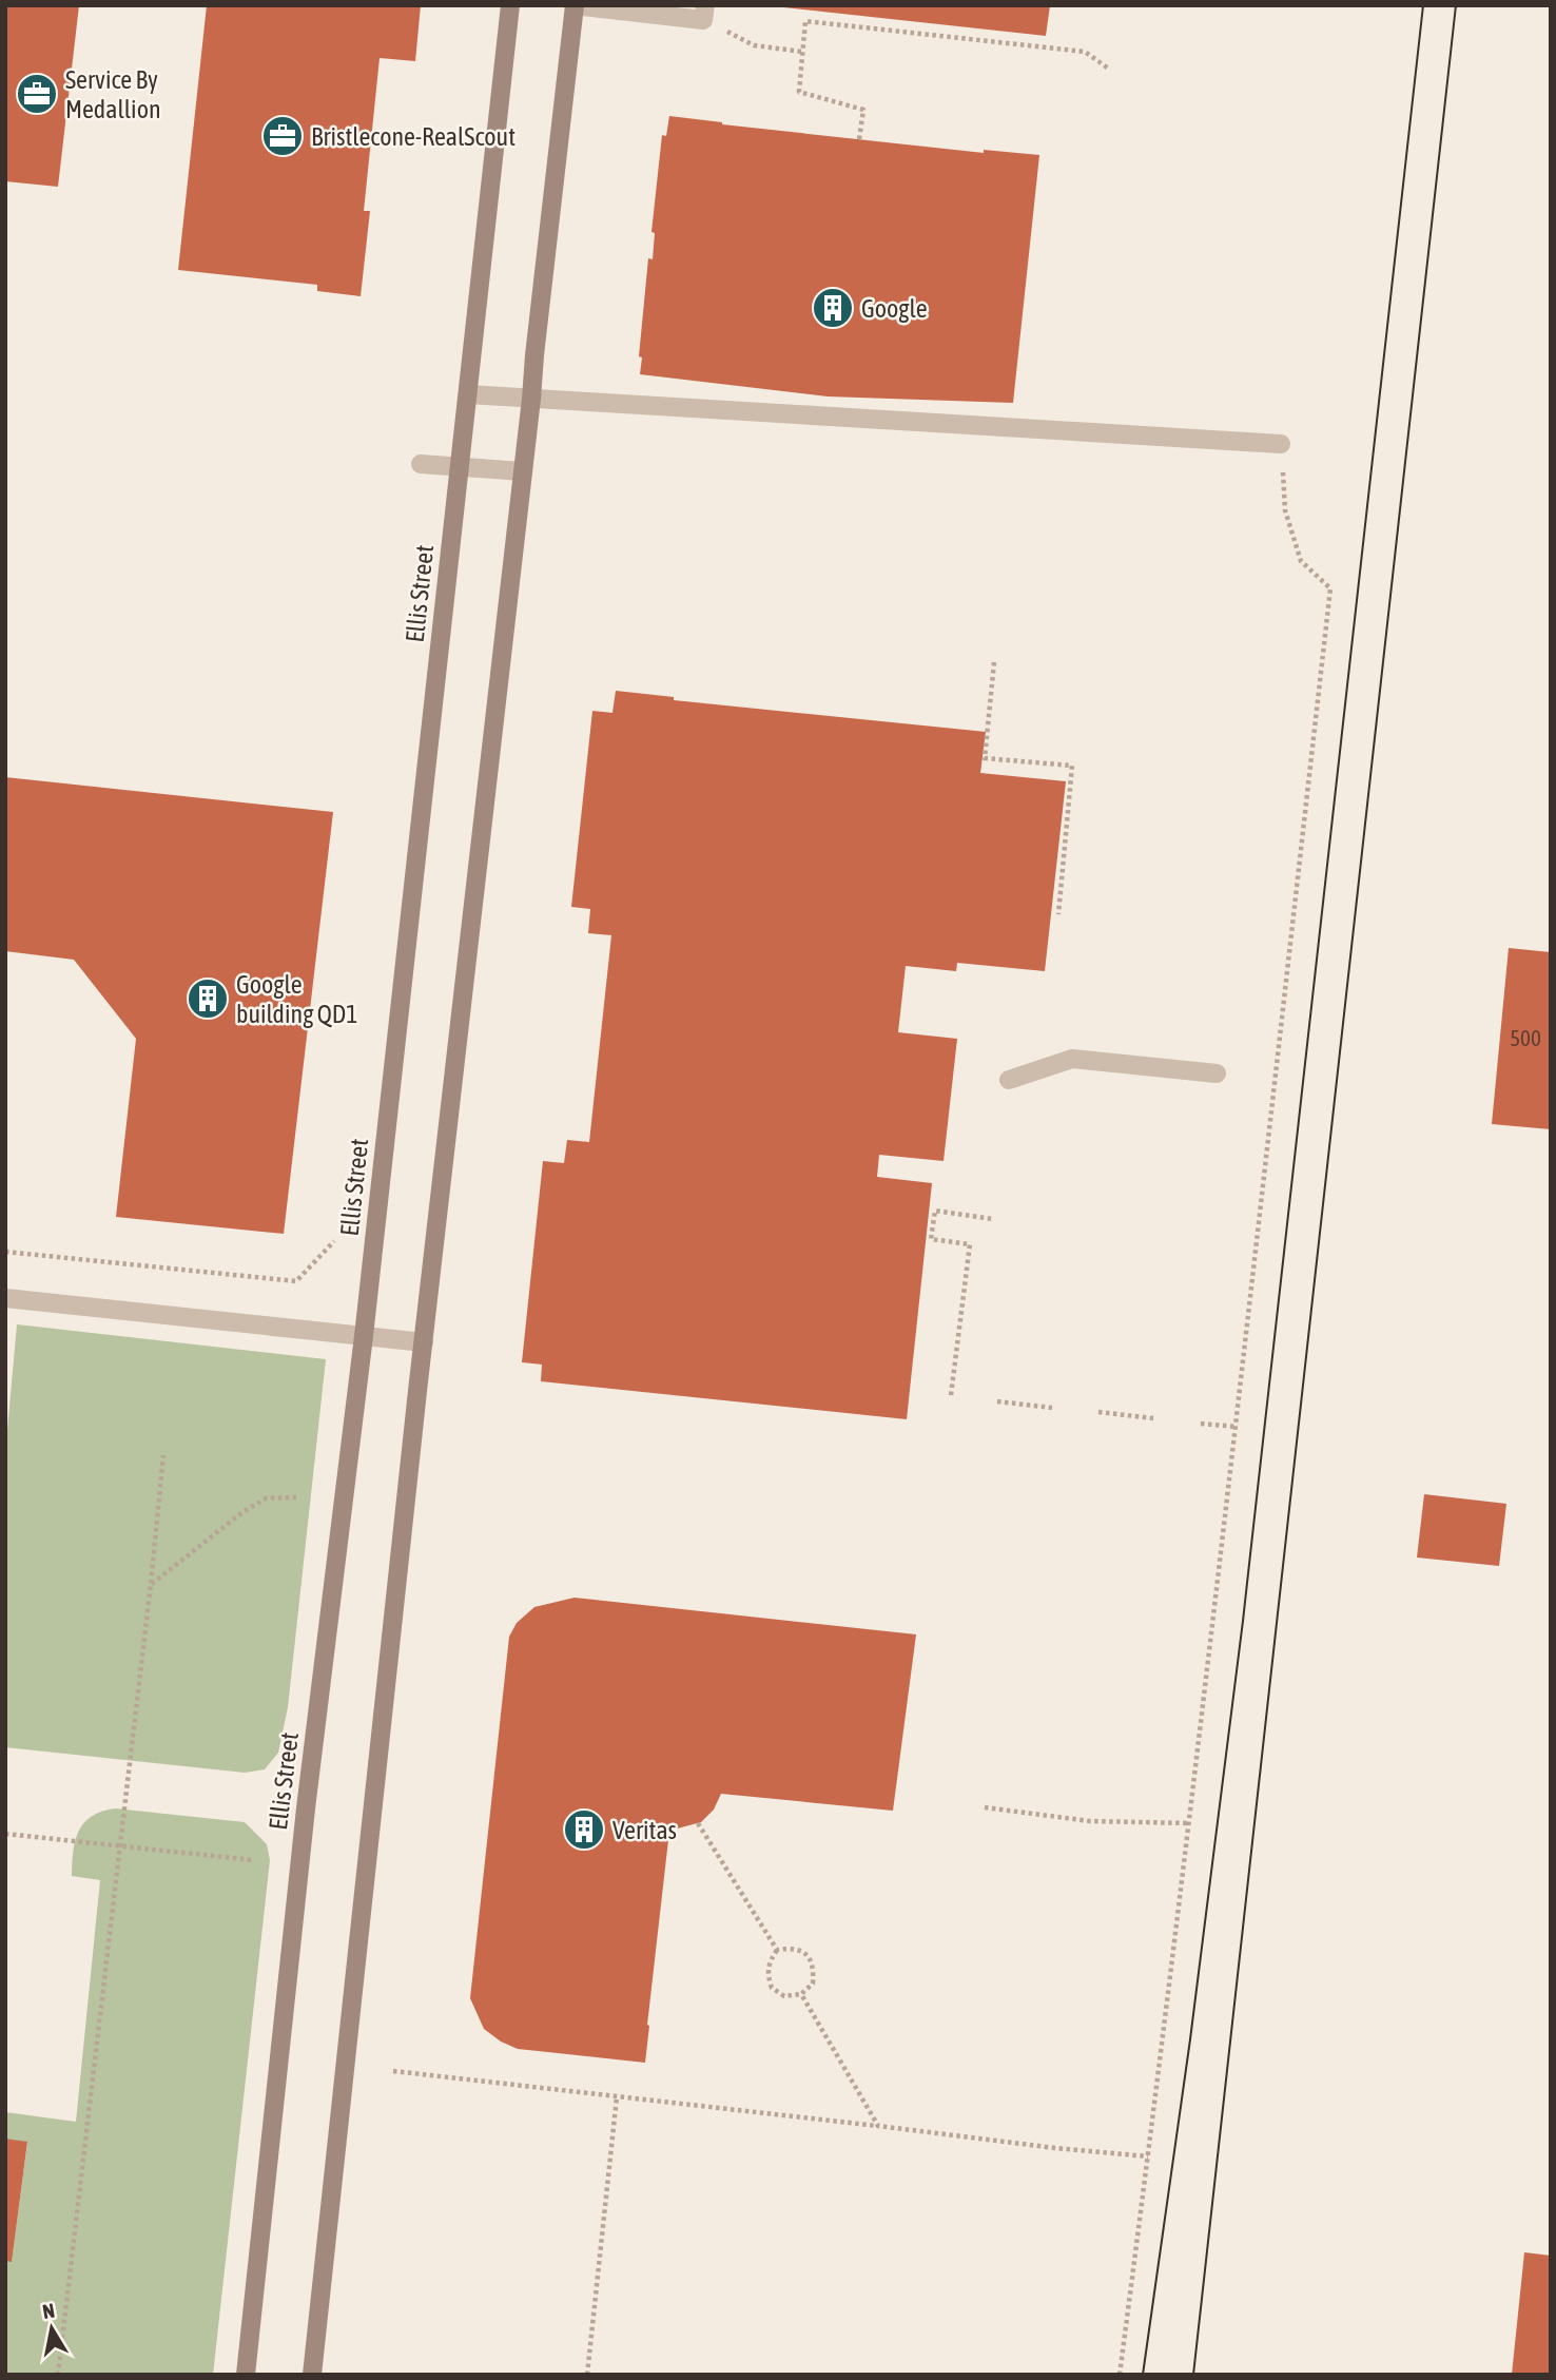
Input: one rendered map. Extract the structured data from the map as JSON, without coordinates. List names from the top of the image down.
{
  "streets": {
    "main road": ["Ellis Street"]
  },
  "places": {
    "office": ["Service By Medallion", "Bristlecone-RealScout"],
    "building": ["Google", "Google building QD1", "Veritas"]
  },
  "house_numbers": ["500"],
  "north": "top"
}
